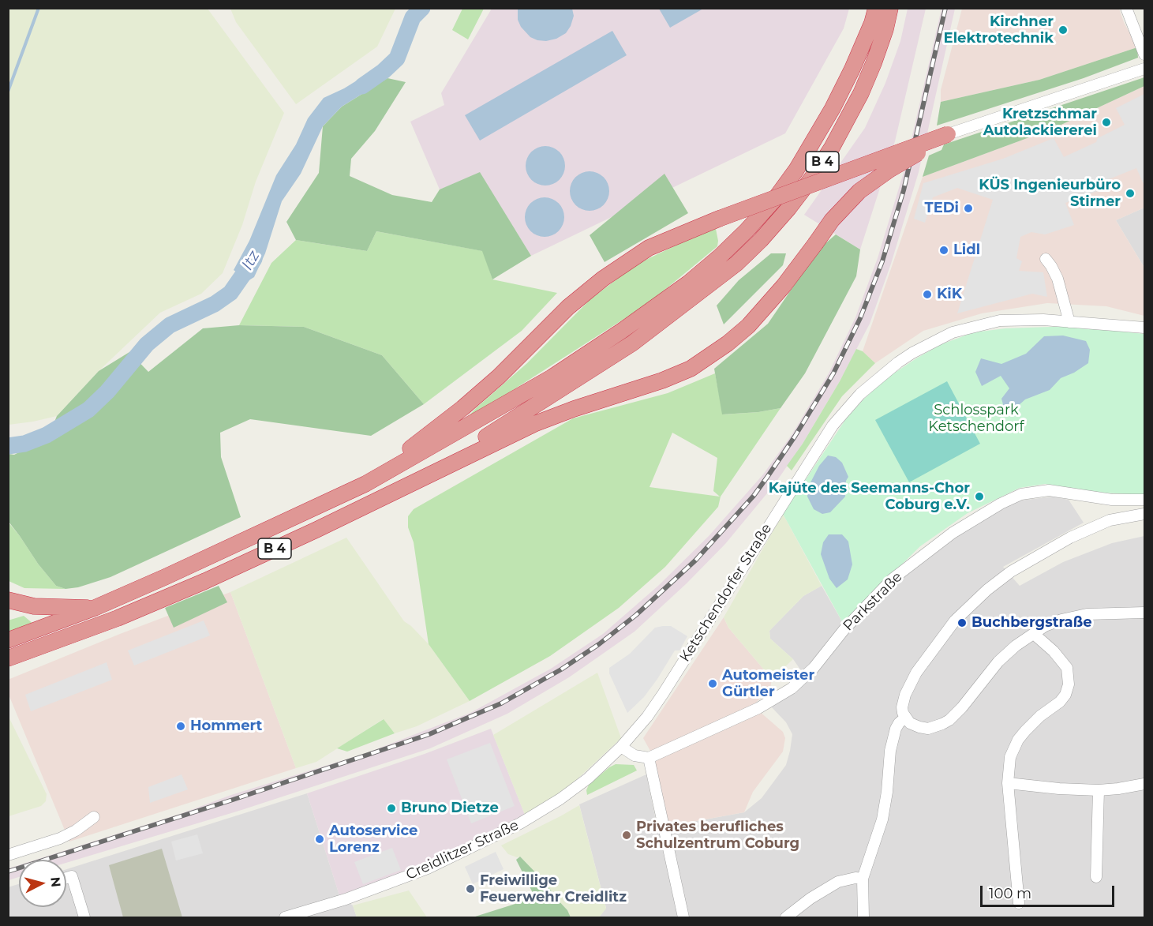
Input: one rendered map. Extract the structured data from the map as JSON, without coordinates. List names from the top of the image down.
{
  "streets": {
    "highway": ["B 4"],
    "street": ["Ketschendorfer Straße", "Parkstraße", "Creidlitzer Straße"]
  },
  "crossings": [
    ["Ketschendorfer Straße", "Creidlitzer Straße"]
  ],
  "water": ["Itz"],
  "parks": ["Schlosspark Ketschendorf"],
  "places": [
    "Kirchner Elektrotechnik",
    "Kretzschmar Autolackiererei",
    "KÜS Ingenieurbüro Stirner",
    "TEDi",
    "Lidl",
    "KiK",
    "Kajüte des Seemanns-Chor Coburg e.V.",
    "Buchbergstraße",
    "Automeister Gürtler",
    "Hommert",
    "Bruno Dietze",
    "Privates berufliches Schulzentrum Coburg",
    "Autoservice Lorenz",
    "Freiwillige Feuerwehr Creidlitz"
  ],
  "scale_bar": "100 m",
  "north": "right"
}
